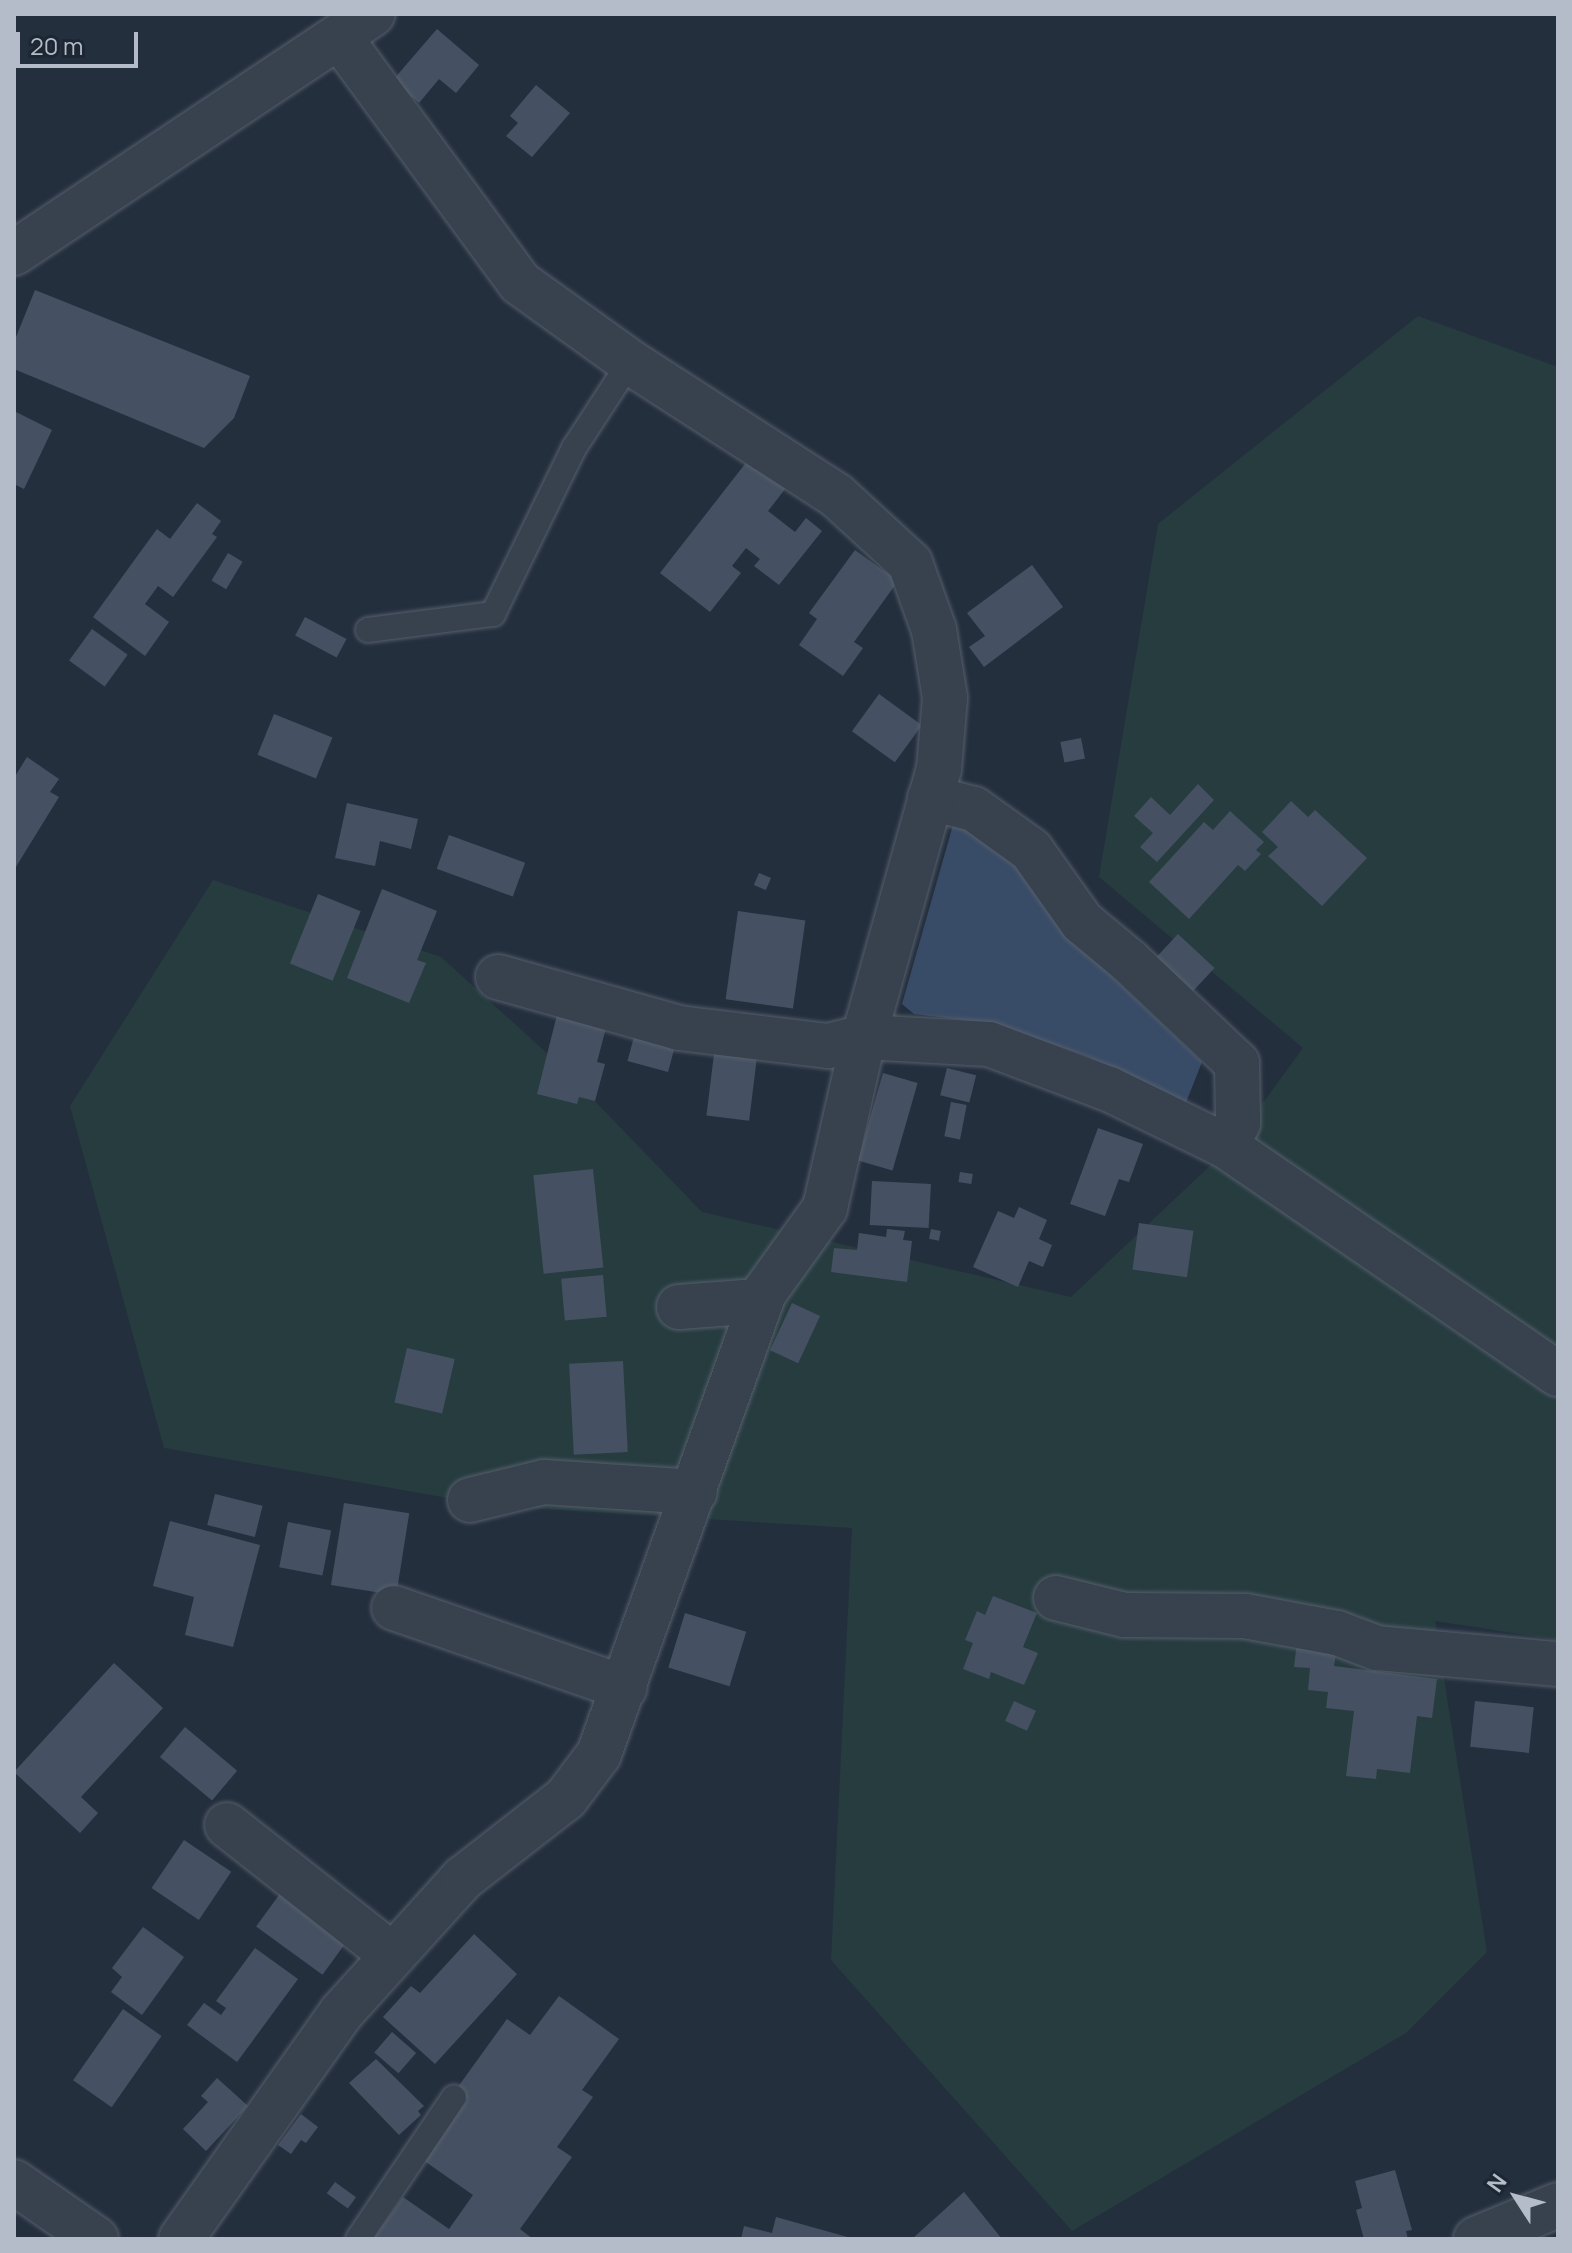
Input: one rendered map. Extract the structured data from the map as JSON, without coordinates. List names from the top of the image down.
{
  "scale_bar": "20 m",
  "north": "top left"
}
